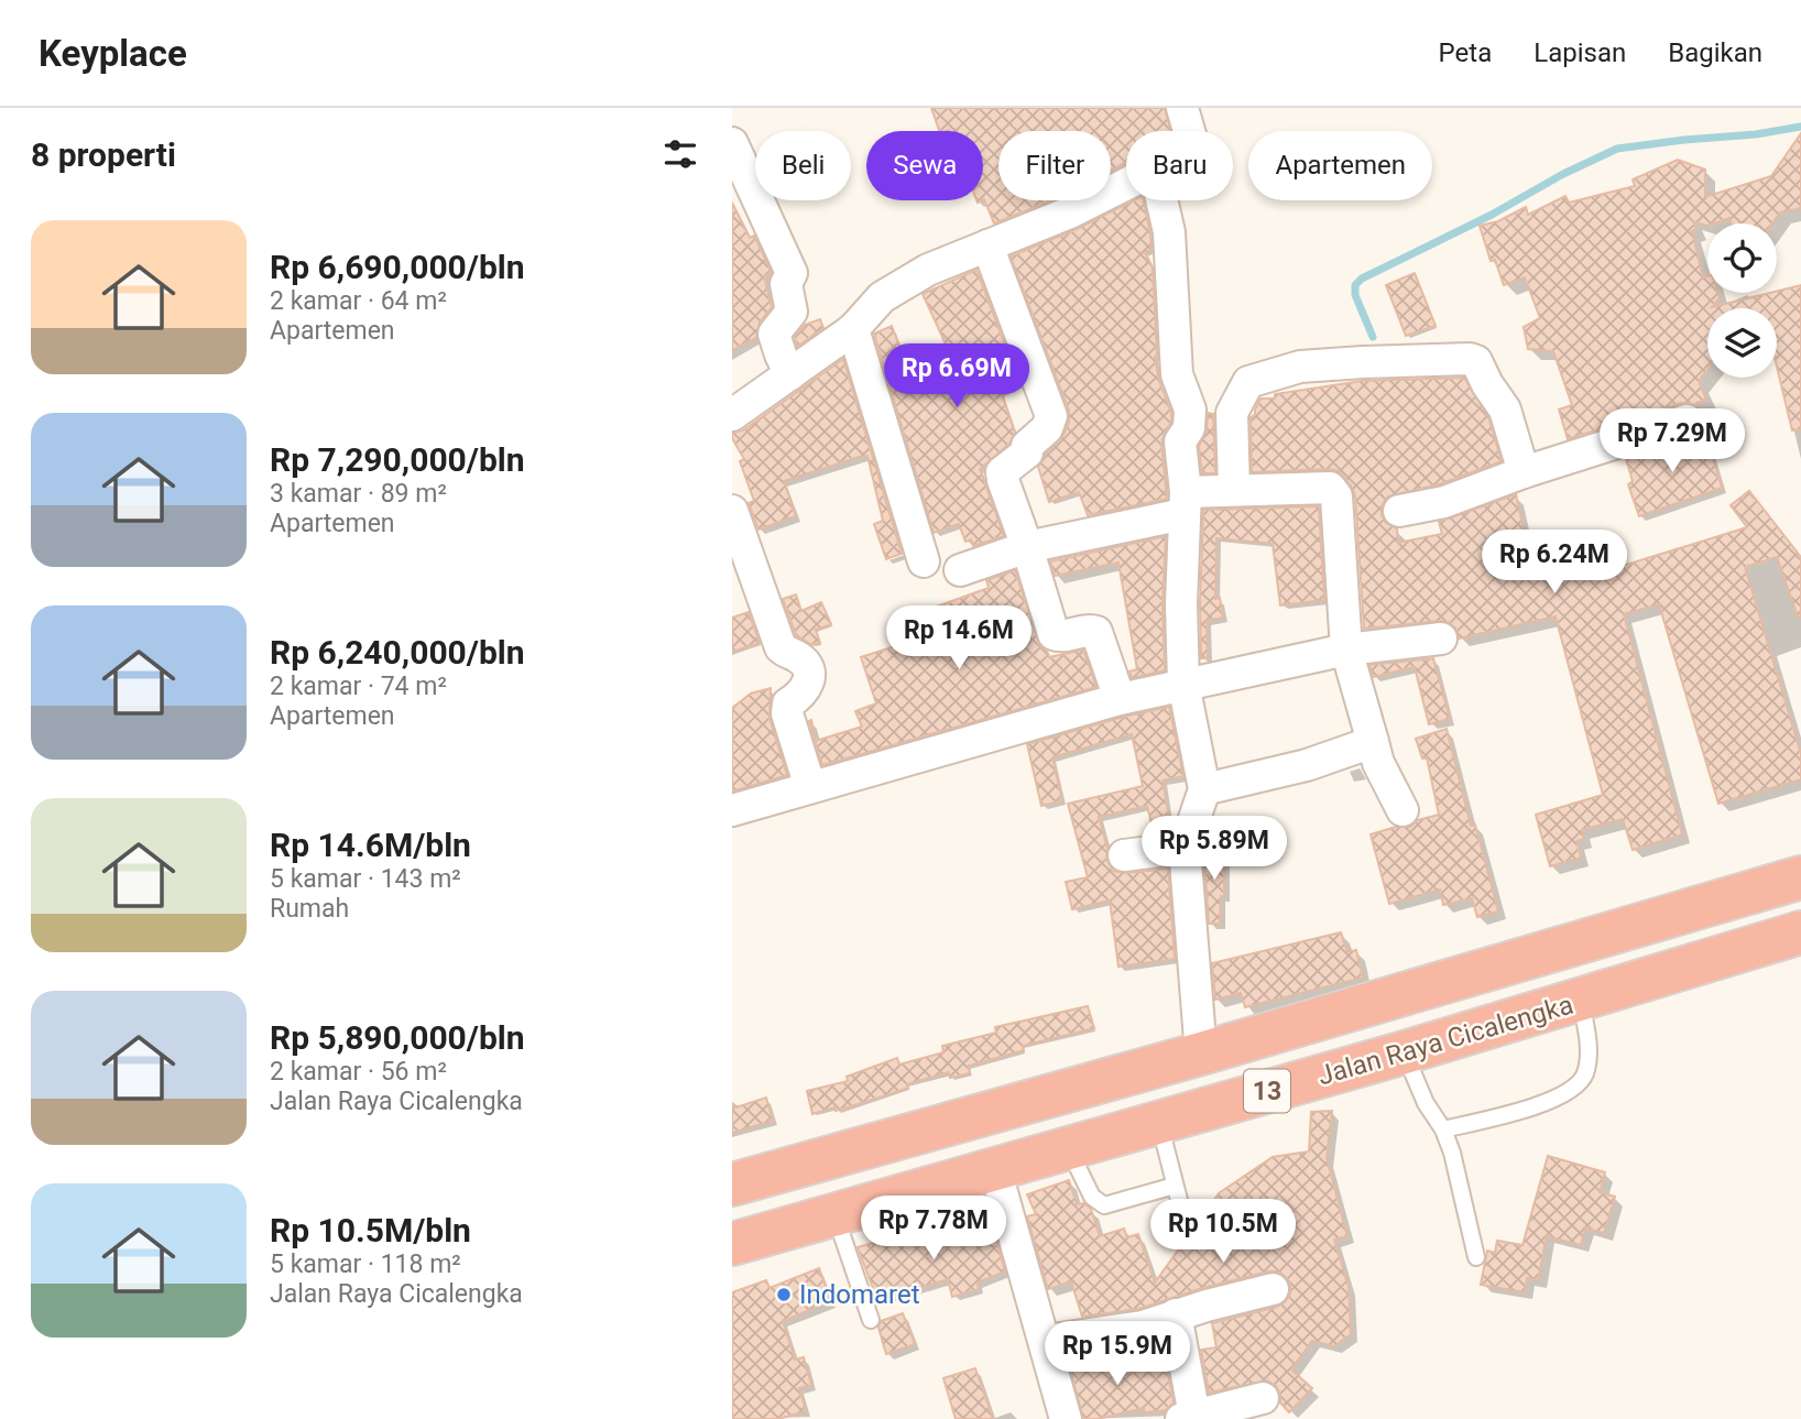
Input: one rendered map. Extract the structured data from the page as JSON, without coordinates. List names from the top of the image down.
{
  "streets": {
    "highway": ["Jalan Raya Cicalengka", "13"]
  },
  "places": ["Indomaret"],
  "page": {
    "header": "Keyplace",
    "nav": ["Peta", "Lapisan", "Bagikan"],
    "heading": "8 properti",
    "chip": [
      "Beli",
      "Sewa",
      "Filter",
      "Baru",
      "Apartemen"
    ],
    "list": [
      {
        "name": "Rp 6,690,000/bln",
        "note": "2 kamar · 64 m² · Apartemen"
      },
      {
        "name": "Rp 7,290,000/bln",
        "note": "3 kamar · 89 m² · Apartemen"
      },
      {
        "name": "Rp 6,240,000/bln",
        "note": "2 kamar · 74 m² · Apartemen"
      },
      {
        "name": "Rp 14.6M/bln",
        "note": "5 kamar · 143 m² · Rumah"
      },
      {
        "name": "Rp 5,890,000/bln",
        "note": "2 kamar · 56 m² · Jalan Raya Cicalengka"
      },
      {
        "name": "Rp 10.5M/bln",
        "note": "5 kamar · 118 m² · Jalan Raya Cicalengka"
      }
    ],
    "price": [
      "Rp 6.69M",
      "Rp 7.29M",
      "Rp 6.24M",
      "Rp 14.6M",
      "Rp 5.89M",
      "Rp 7.78M",
      "Rp 10.5M",
      "Rp 15.9M"
    ]
  }
}
